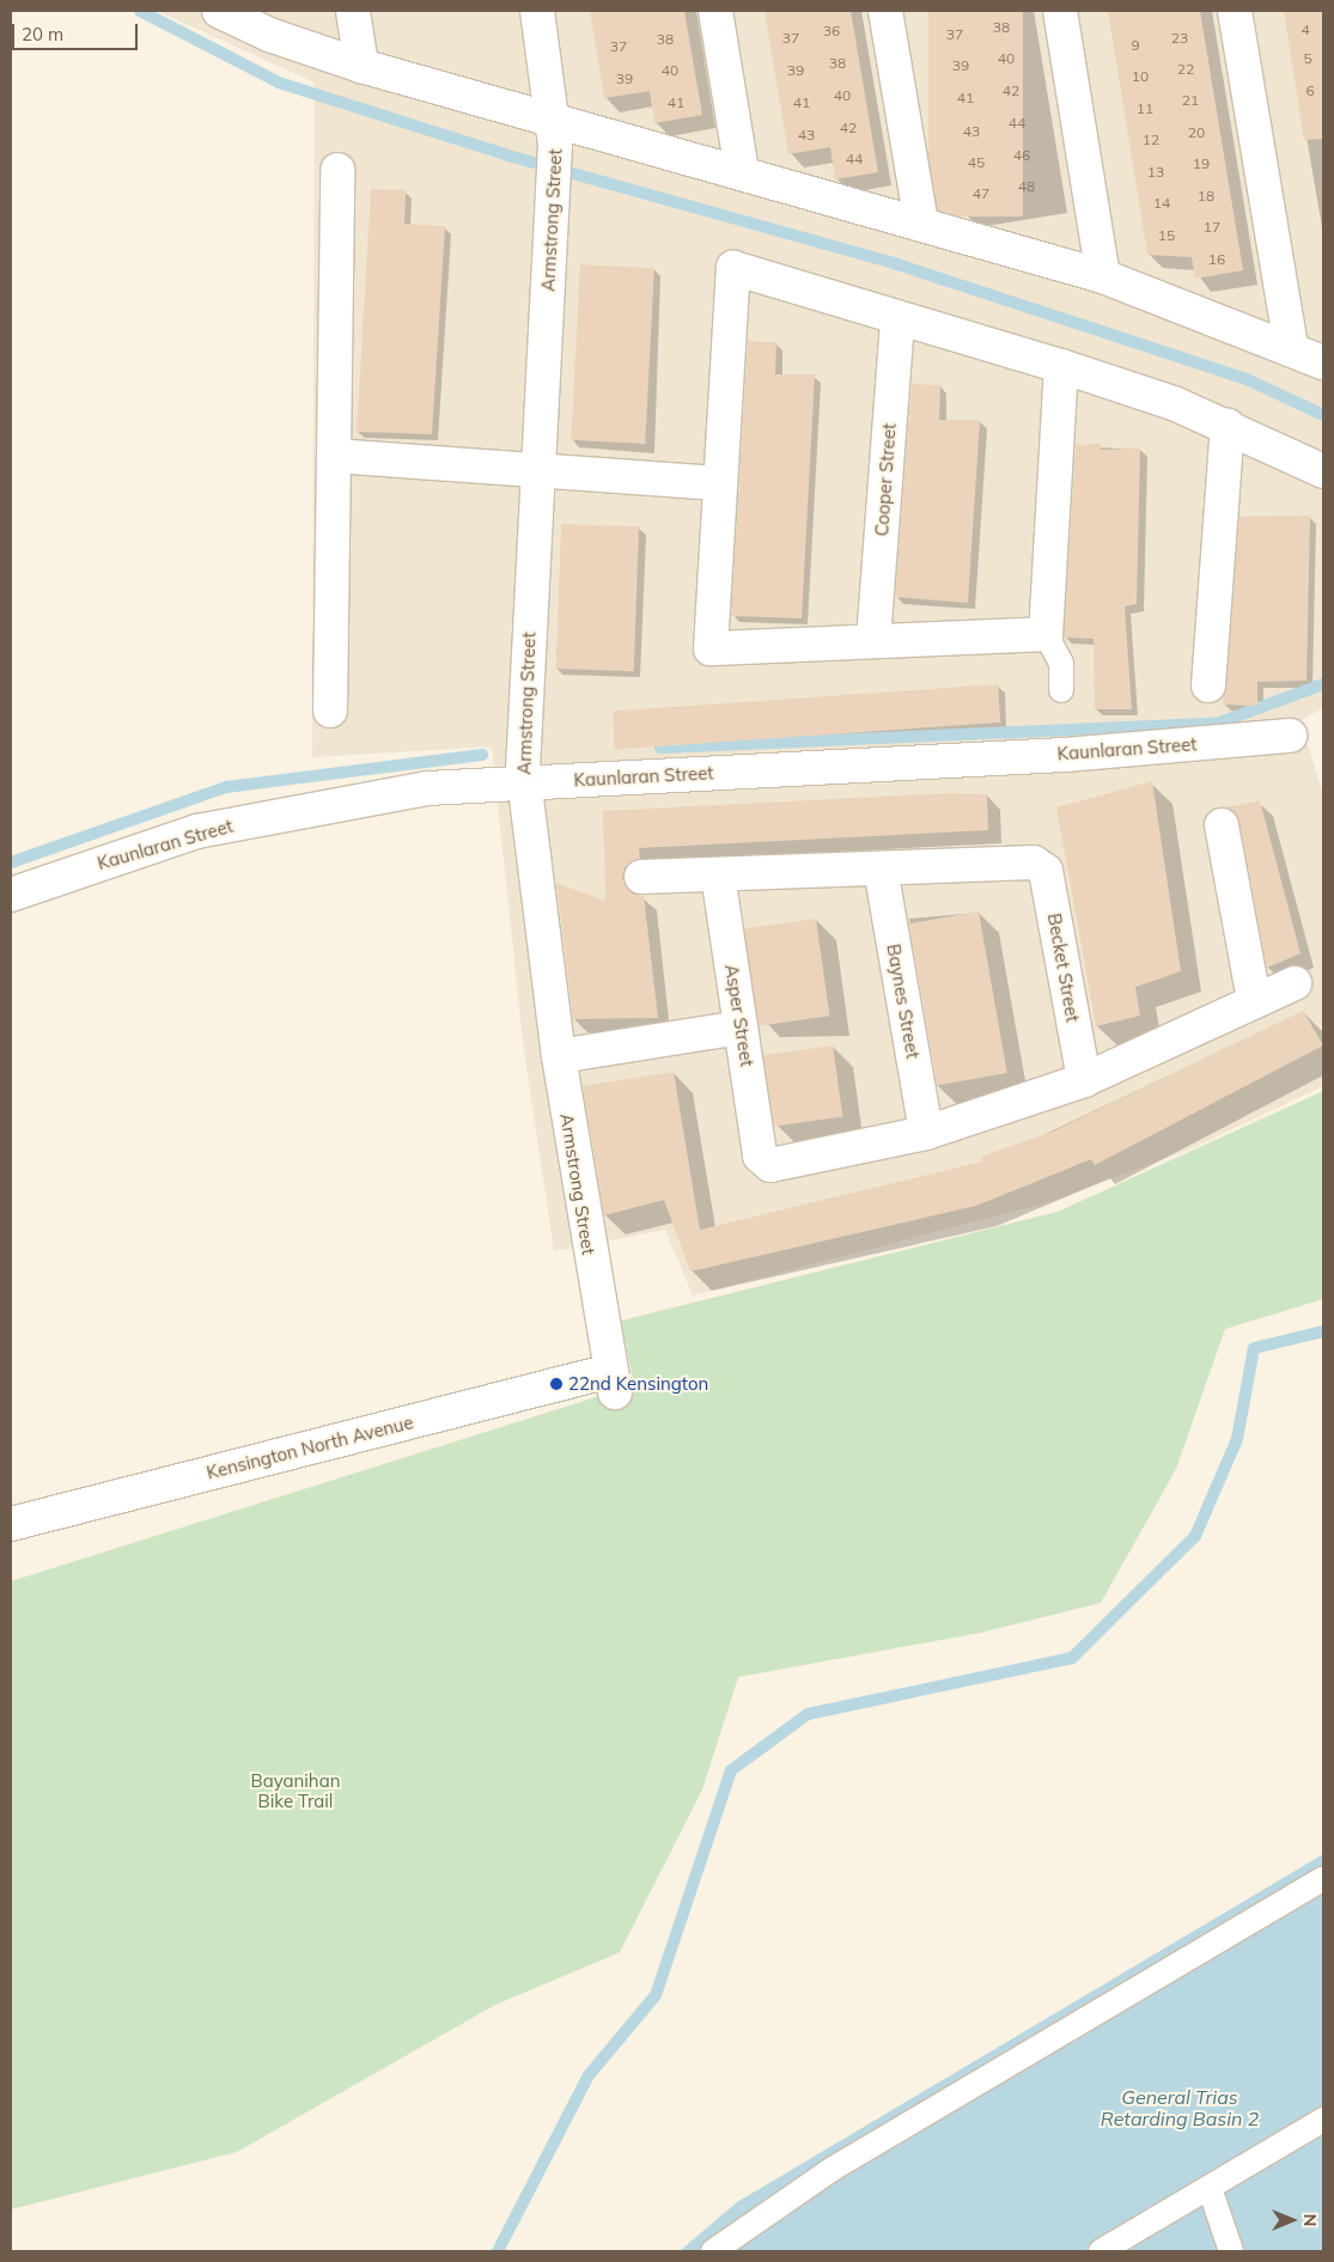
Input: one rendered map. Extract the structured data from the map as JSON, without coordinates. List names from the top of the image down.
{
  "streets": {
    "street": [
      "Armstrong Street",
      "Cooper Street",
      "Kaunlaran Street",
      "Becket Street",
      "Baynes Street",
      "Asper Street",
      "Kensington North Avenue"
    ]
  },
  "crossings": [
    ["Armstrong Street", "Kaunlaran Street"],
    ["Armstrong Street", "Kensington North Avenue"],
    ["Becket Street", "Baynes Street"],
    ["Baynes Street", "Asper Street"]
  ],
  "water": ["General Trias Retarding Basin 2"],
  "parks": ["Bayanihan Bike Trail"],
  "places": ["22nd Kensington"],
  "house_numbers": [
    "38",
    "4",
    "36",
    "37",
    "37",
    "23",
    "38",
    "9",
    "37",
    "40",
    "5",
    "38",
    "39",
    "22",
    "40",
    "39",
    "10",
    "39",
    "42",
    "6",
    "40",
    "41",
    "21",
    "41",
    "41",
    "11",
    "44",
    "42",
    "43",
    "20",
    "43",
    "12",
    "46",
    "44",
    "45",
    "19",
    "13",
    "48",
    "47",
    "18",
    "14",
    "17",
    "15",
    "16"
  ],
  "scale_bar": "20 m",
  "north": "right"
}
